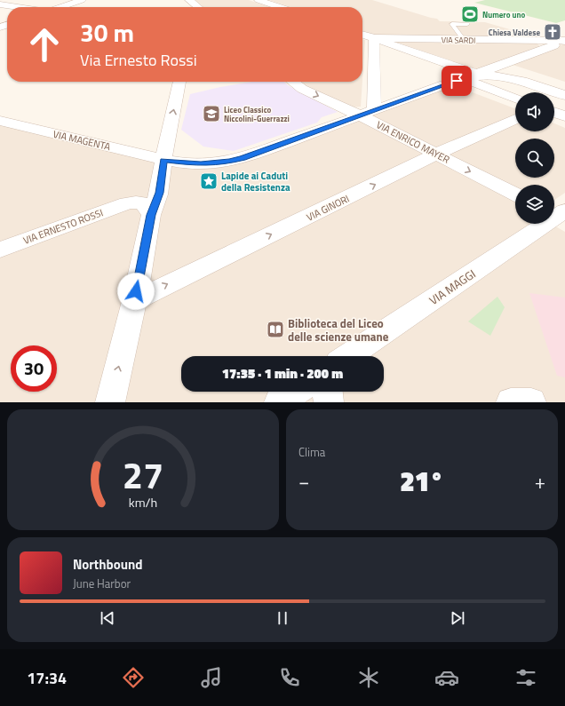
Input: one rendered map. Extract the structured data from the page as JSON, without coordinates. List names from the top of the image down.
{
  "streets": {
    "street": [
      "VIA SARDI",
      "VIA MAGENTA",
      "VIA ENRICO MAYER",
      "VIA GINORI",
      "VIA ERNESTO ROSSI",
      "VIA MAGGI"
    ]
  },
  "crossings": [
    ["VIA MAGENTA", "VIA ERNESTO ROSSI"],
    ["VIA ENRICO MAYER", "VIA GINORI"]
  ],
  "places": {
    "sports": ["Numero uno"],
    "church": ["Chiesa Valdese"],
    "school or university": ["Liceo Classico Niccolini-Guerrazzi"],
    "place": ["Lapide ai Caduti della Resistenza"],
    "library": ["Biblioteca del Liceo delle scienze umane"]
  },
  "page": {
    "turn": ["30 m", "Via Ernesto Rossi"],
    "limit": "30",
    "trip": "17:35 · 1 min · 200 m",
    "tile": "Clima",
    "heat": ["−", "21°", "+"],
    "song": ["Northbound", "June Harbor"],
    "tabs": "17:34",
    "gauge": ["27", "km/h"]
  }
}
